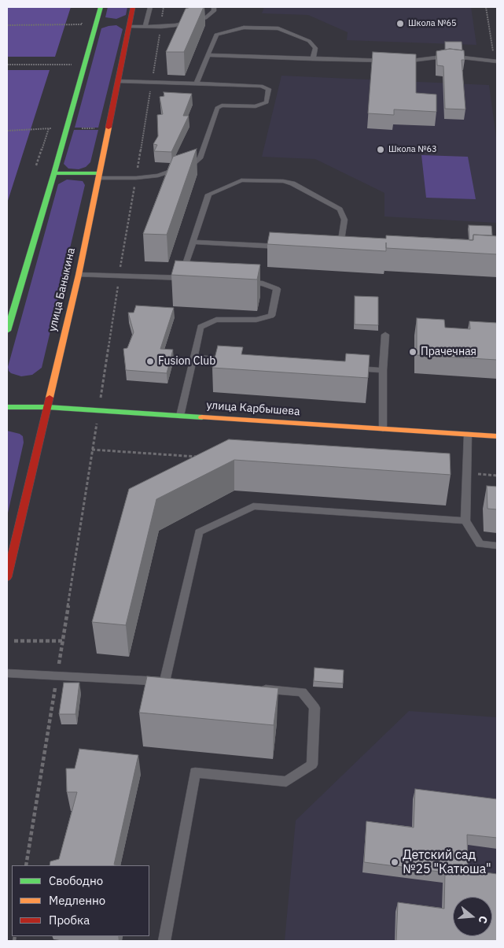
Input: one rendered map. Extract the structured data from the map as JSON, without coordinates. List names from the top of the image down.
{
  "streets": {
    "main road": ["улица Баныкина", "улица Карбышева"]
  },
  "crossings": [
    ["улица Баныкина", "улица Карбышева"]
  ],
  "places": [
    "Школа №65",
    "Школа №63",
    "Прачечная",
    "Fusion Club",
    "Детский сад №25 \"Катюша\""
  ],
  "legend": ["Свободно", "Медленно", "Пробка"],
  "north": "right"
}
